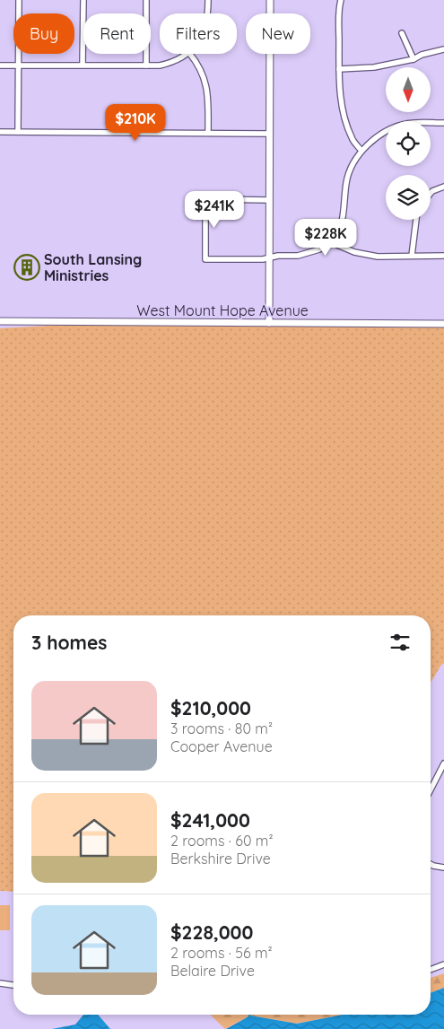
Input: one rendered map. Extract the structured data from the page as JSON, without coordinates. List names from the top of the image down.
{
  "streets": {
    "street": ["West Mount Hope Avenue"]
  },
  "places": {
    "building": ["South Lansing Ministries"]
  },
  "north": "bottom",
  "page": {
    "chip": [
      "Buy",
      "Rent",
      "Filters",
      "New"
    ],
    "price": ["$210K", "$241K", "$228K"],
    "heading": "3 homes",
    "list": [
      {
        "name": "$210,000",
        "note": "3 rooms · 80 m² · Cooper Avenue"
      },
      {
        "name": "$241,000",
        "note": "2 rooms · 60 m² · Berkshire Drive"
      },
      {
        "name": "$228,000",
        "note": "2 rooms · 56 m² · Belaire Drive"
      }
    ]
  }
}
